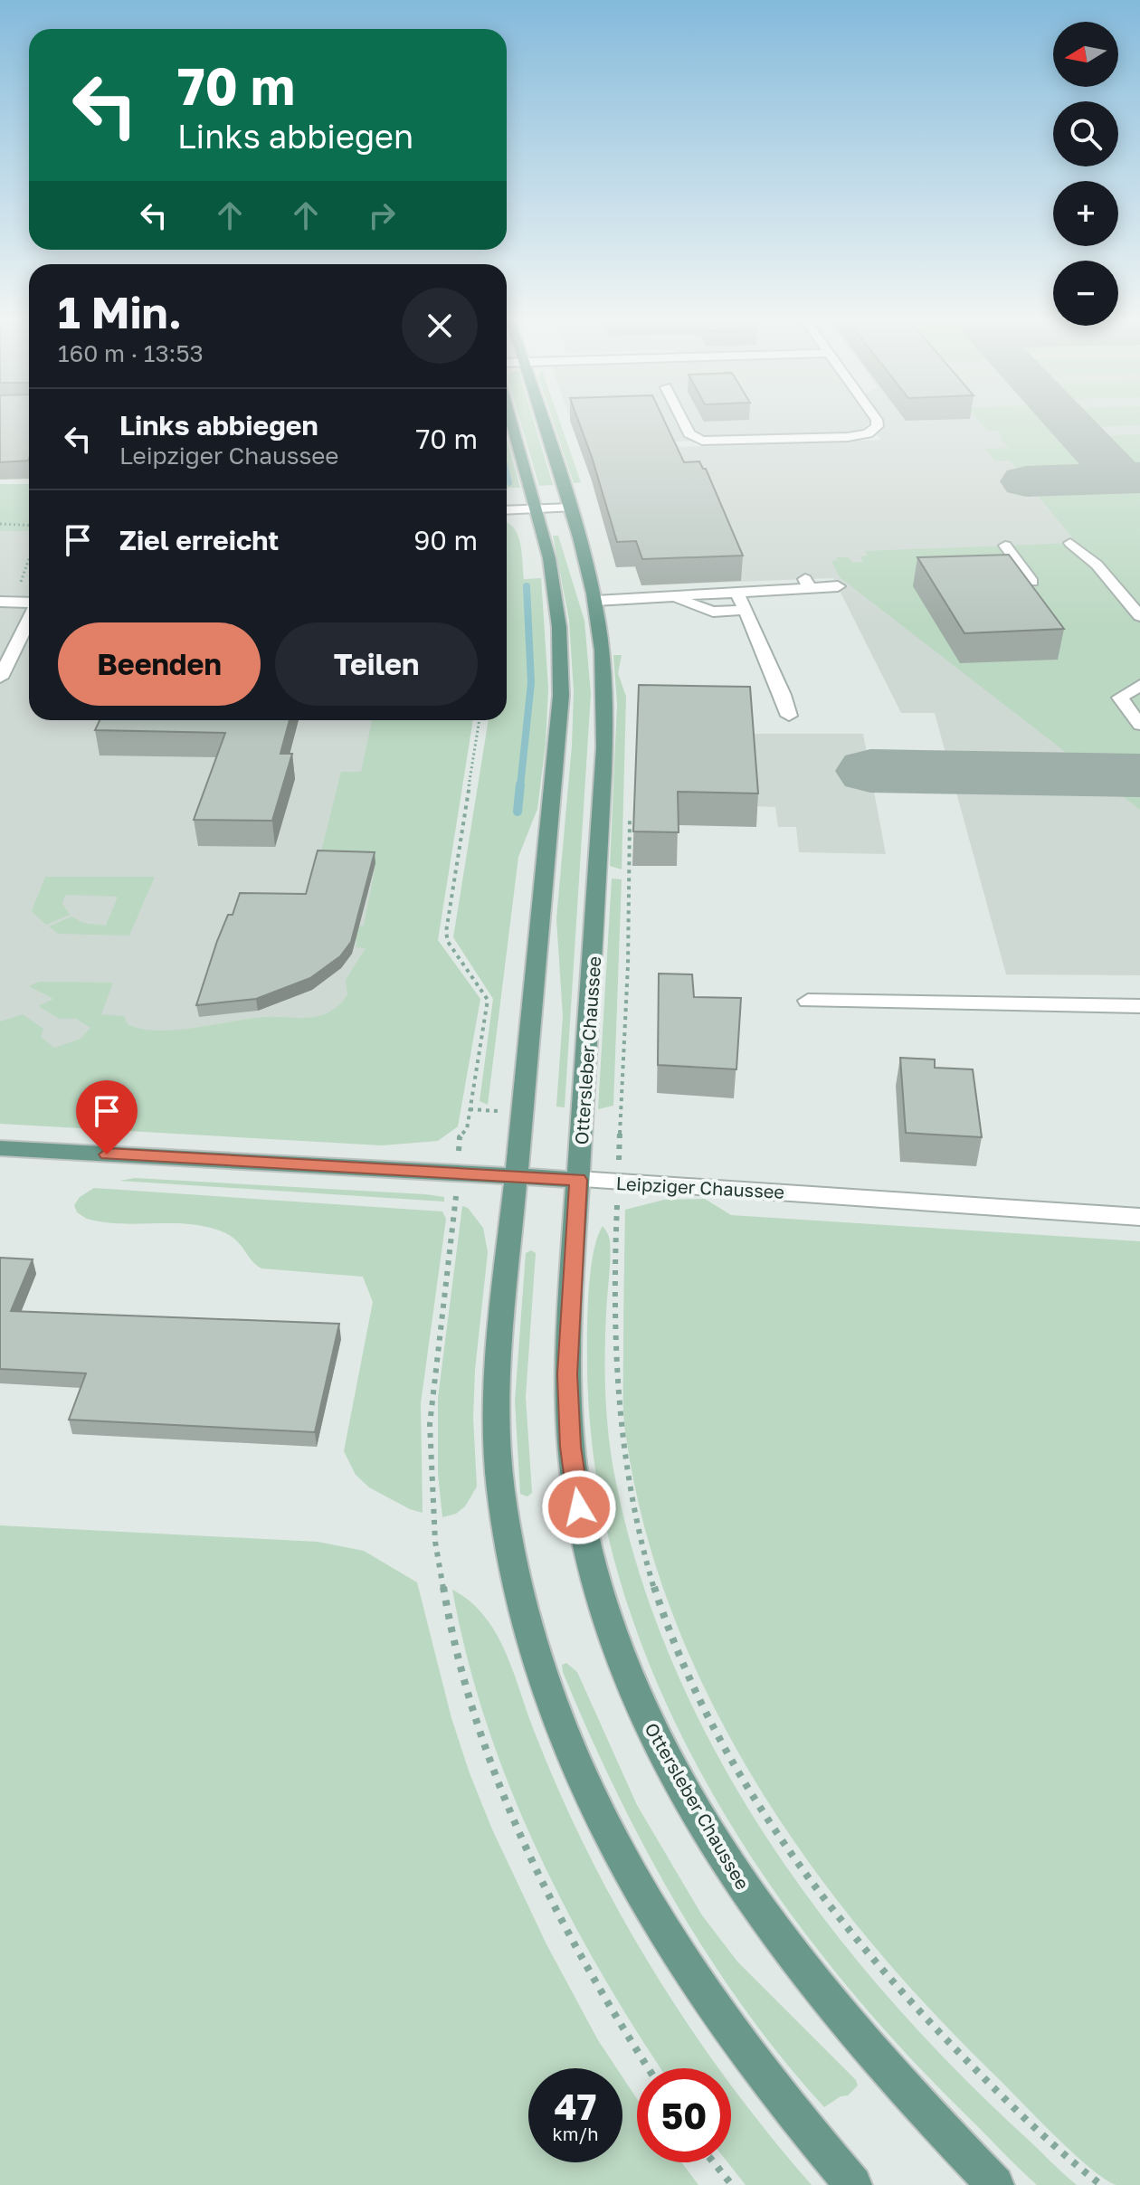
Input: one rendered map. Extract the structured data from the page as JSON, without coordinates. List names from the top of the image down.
{
  "streets": {
    "main road": ["Ottersleber Chaussee", "Leipziger Chaussee"]
  },
  "crossings": [
    ["Ottersleber Chaussee", "Leipziger Chaussee"]
  ],
  "north": "left",
  "page": {
    "map_buttons": ["+", "−"],
    "turn": ["70 m", "Links abbiegen"],
    "heading": ["1 Min.", "160 m · 13:53"],
    "list": [
      {
        "name": "Links abbiegen",
        "note": "Leipziger Chaussee",
        "value": "70 m"
      },
      {
        "name": "Ziel erreicht",
        "value": "90 m"
      }
    ],
    "buttons": ["Beenden", "Teilen"],
    "speed": "47 km/h",
    "limit": "50"
  }
}
